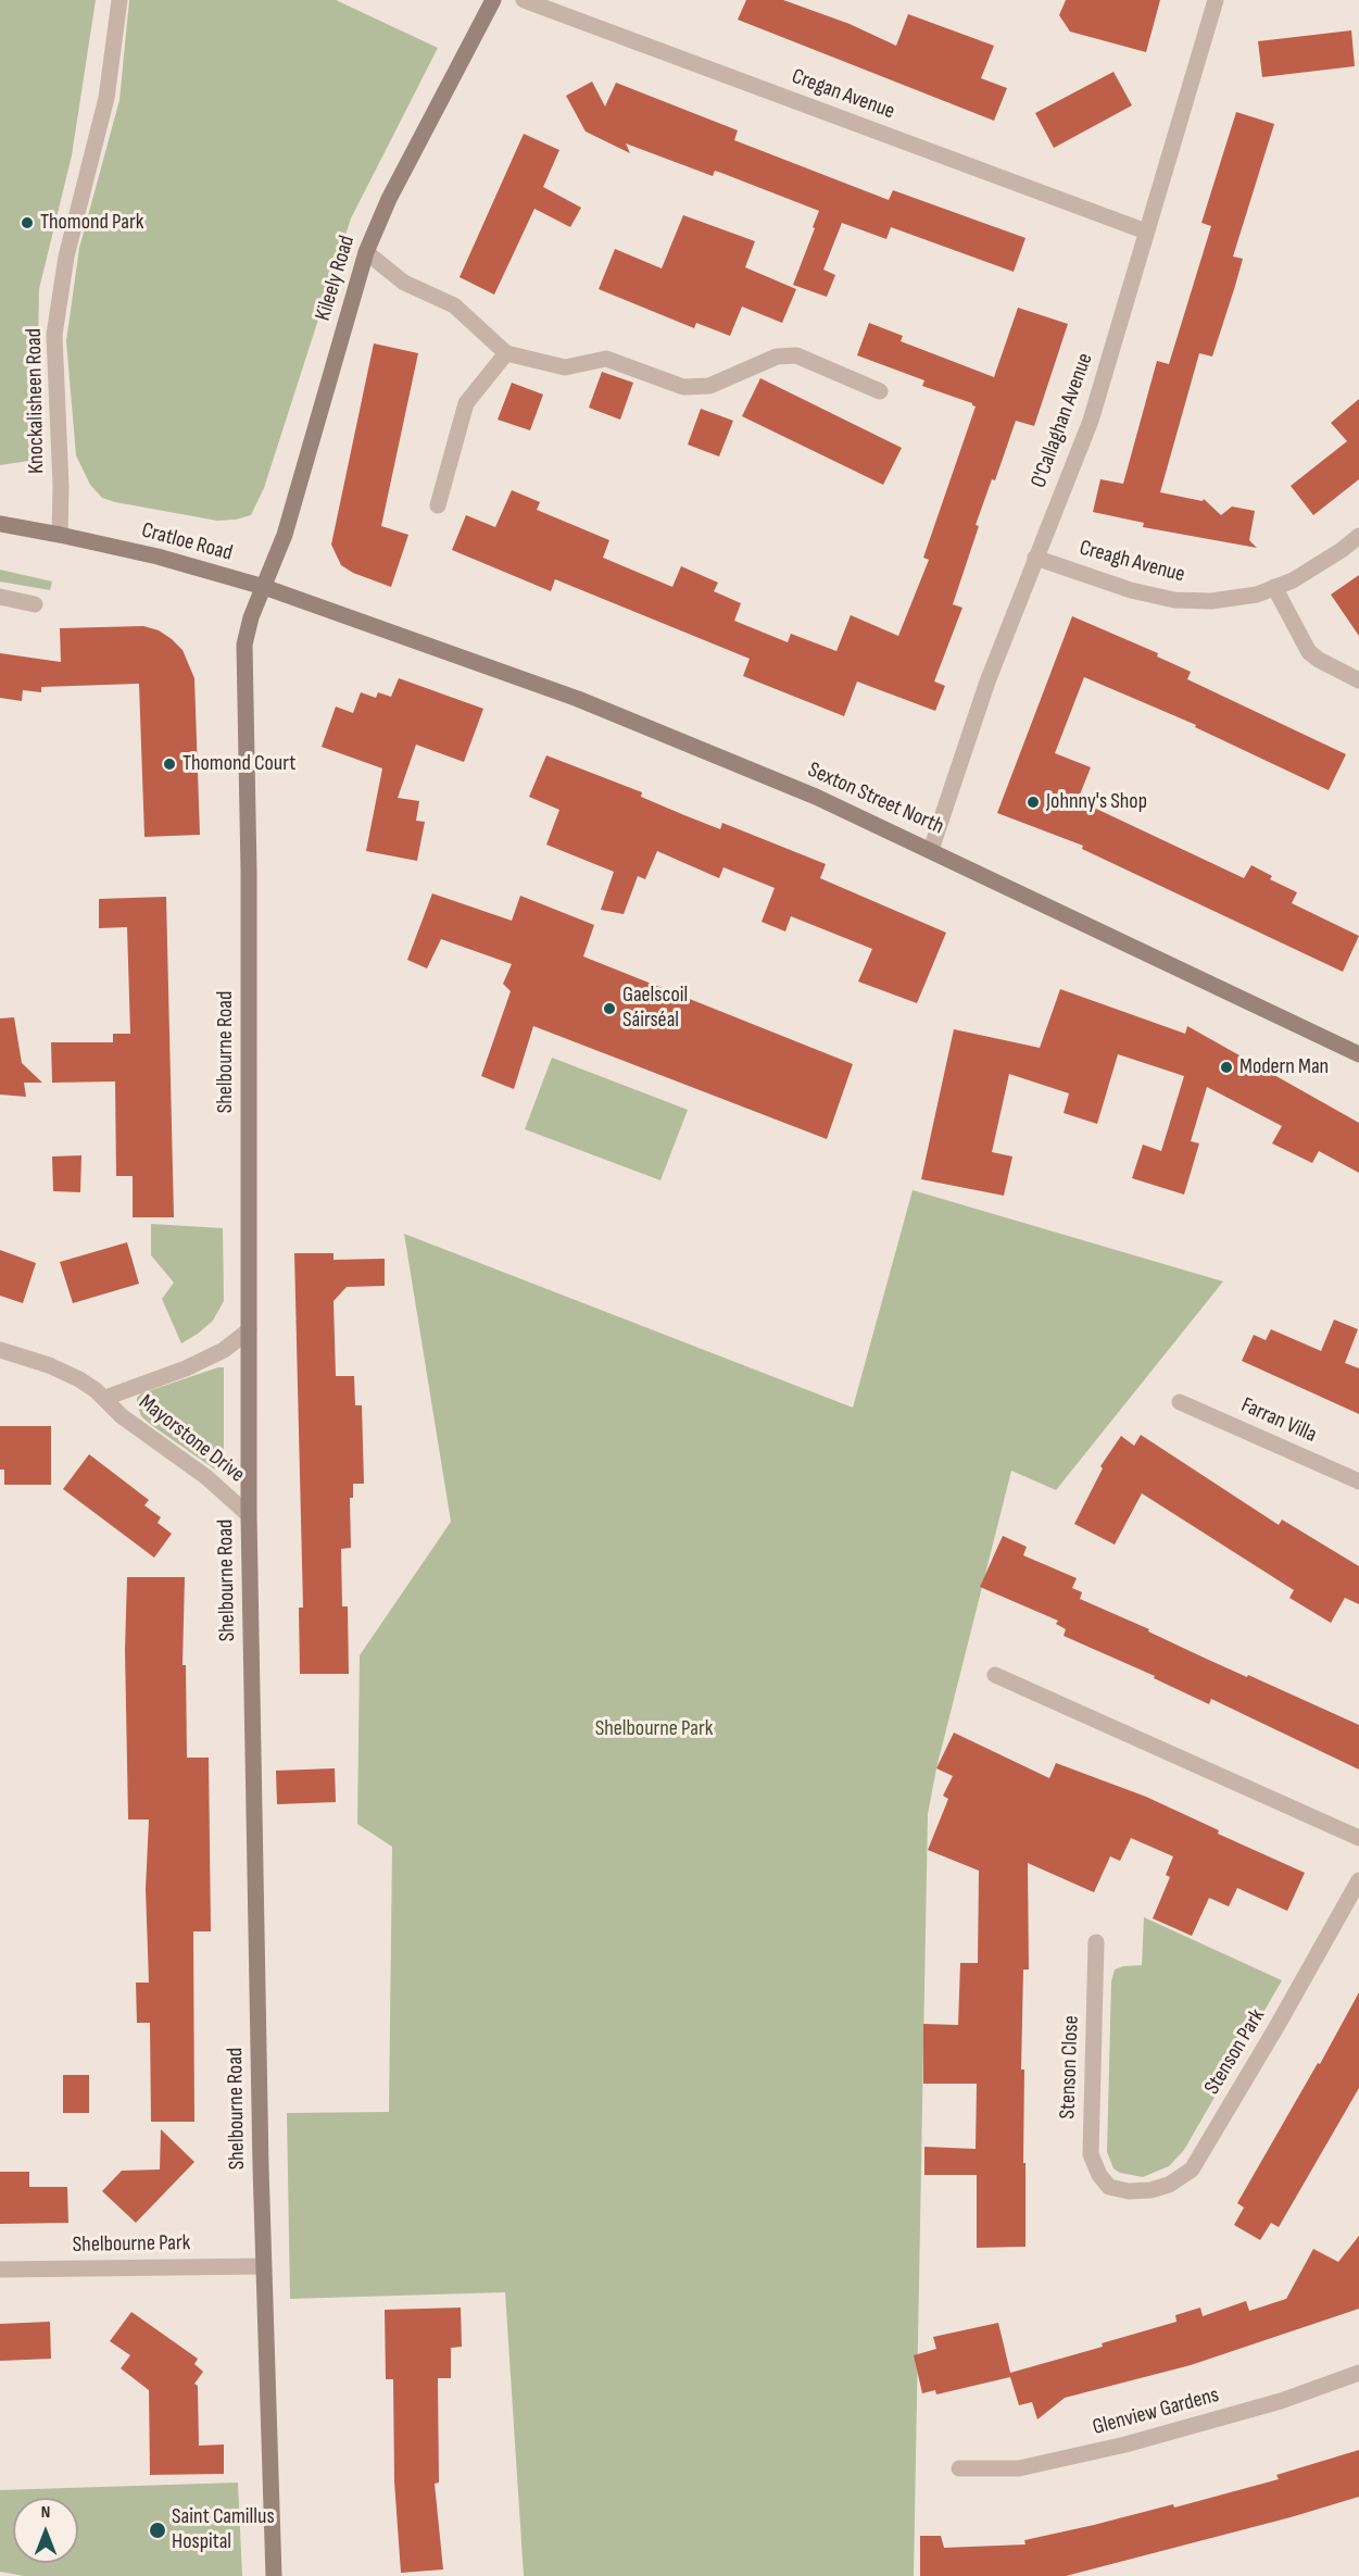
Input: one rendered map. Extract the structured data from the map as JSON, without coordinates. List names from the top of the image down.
{
  "streets": {
    "main road": [
      "Kileely Road",
      "Cratloe Road",
      "Sexton Street North",
      "Shelbourne Road"
    ],
    "street": [
      "Cregan Avenue",
      "Knockalisheen Road",
      "O'Callaghan Avenue",
      "Creagh Avenue",
      "Farran Villa",
      "Mayorstone Drive",
      "Stenson Park",
      "Stenson Close",
      "Shelbourne Park",
      "Glenview Gardens"
    ]
  },
  "crossings": [
    ["Cregan Avenue", "O'Callaghan Avenue"],
    ["Kileely Road", "Cratloe Road"],
    ["Kileely Road", "Shelbourne Road"],
    ["Knockalisheen Road", "Cratloe Road"],
    ["O'Callaghan Avenue", "Creagh Avenue"],
    ["O'Callaghan Avenue", "Sexton Street North"],
    ["Cratloe Road", "Sexton Street North"],
    ["Cratloe Road", "Shelbourne Road"],
    ["Shelbourne Road", "Mayorstone Drive"],
    ["Shelbourne Road", "Shelbourne Park"],
    ["Stenson Park", "Stenson Close"]
  ],
  "parks": ["Shelbourne Park"],
  "places": [
    "Thomond Park",
    "Thomond Court",
    "Johnny's Shop",
    "Gaelscoil Sáirséal",
    "Modern Man",
    "Saint Camillus Hospital"
  ],
  "north": "top"
}
